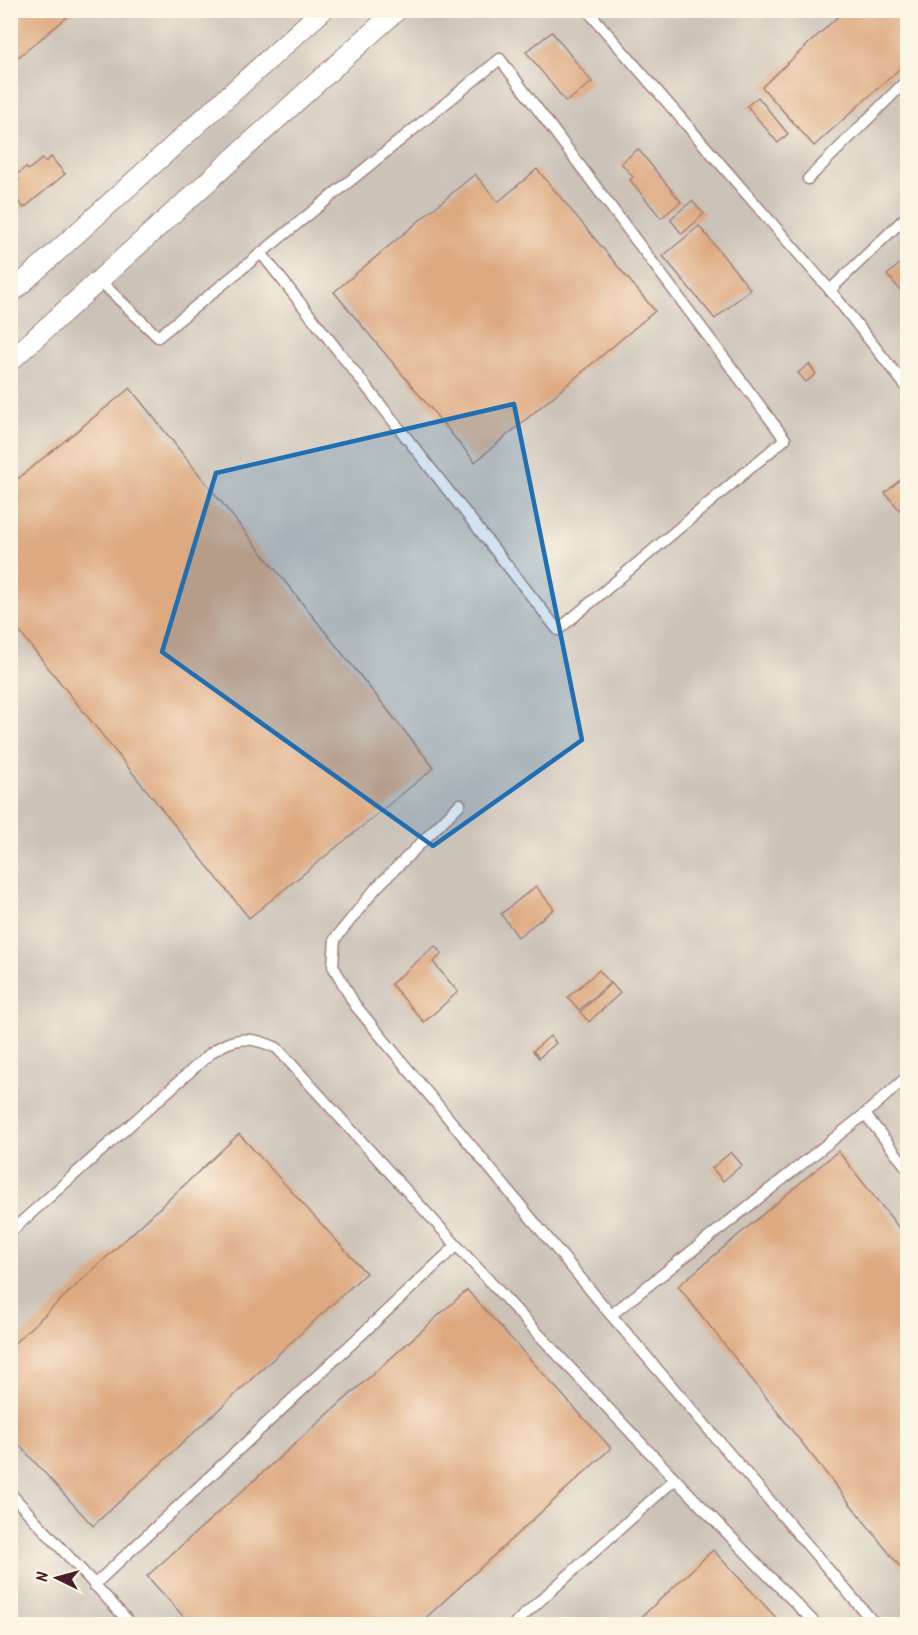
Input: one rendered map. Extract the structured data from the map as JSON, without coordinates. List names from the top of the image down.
{
  "north": "left"
}
